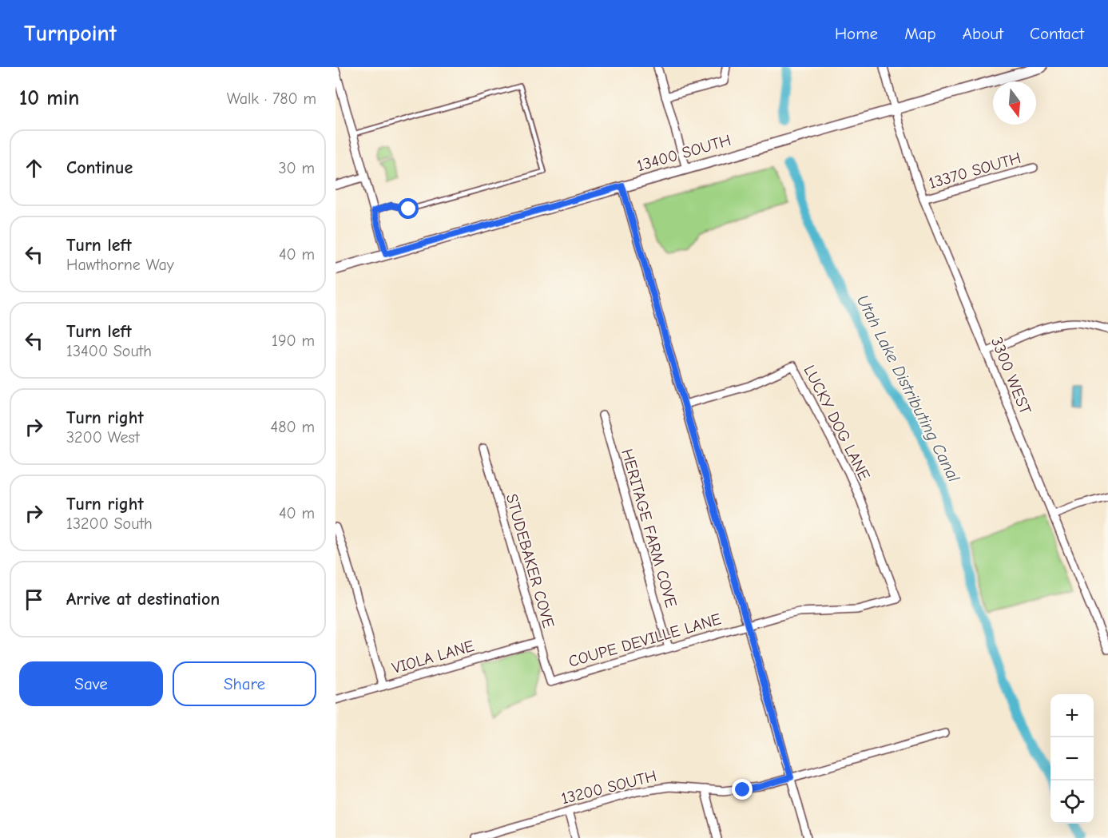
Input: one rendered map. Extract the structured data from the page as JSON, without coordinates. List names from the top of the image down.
{
  "streets": {
    "main road": ["13400 SOUTH"],
    "street": [
      "13370 SOUTH",
      "3300 WEST",
      "LUCKY DOG LANE",
      "HERITAGE FARM COVE",
      "STUDEBAKER COVE",
      "COUPE DEVILLE LANE",
      "VIOLA LANE",
      "13200 SOUTH"
    ]
  },
  "crossings": [
    ["13400 SOUTH", "3300 WEST"],
    ["13370 SOUTH", "3300 WEST"],
    ["LUCKY DOG LANE", "COUPE DEVILLE LANE"],
    ["HERITAGE FARM COVE", "COUPE DEVILLE LANE"],
    ["STUDEBAKER COVE", "COUPE DEVILLE LANE"],
    ["STUDEBAKER COVE", "VIOLA LANE"]
  ],
  "water": ["Utah Lake Distributing Canal"],
  "north": "bottom",
  "page": {
    "header": "Turnpoint",
    "nav": [
      "Home",
      "Map",
      "About",
      "Contact"
    ],
    "heading": ["10 min", "Walk · 780 m"],
    "list": [
      ["Continue", "30 m"],
      ["Turn left", "Hawthorne Way", "40 m"],
      ["Turn left", "13400 South", "190 m"],
      ["Turn right", "3200 West", "480 m"],
      ["Turn right", "13200 South", "40 m"],
      "Arrive at destination"
    ],
    "buttons": ["Save", "Share"],
    "map_buttons": ["+", "−"]
  }
}
